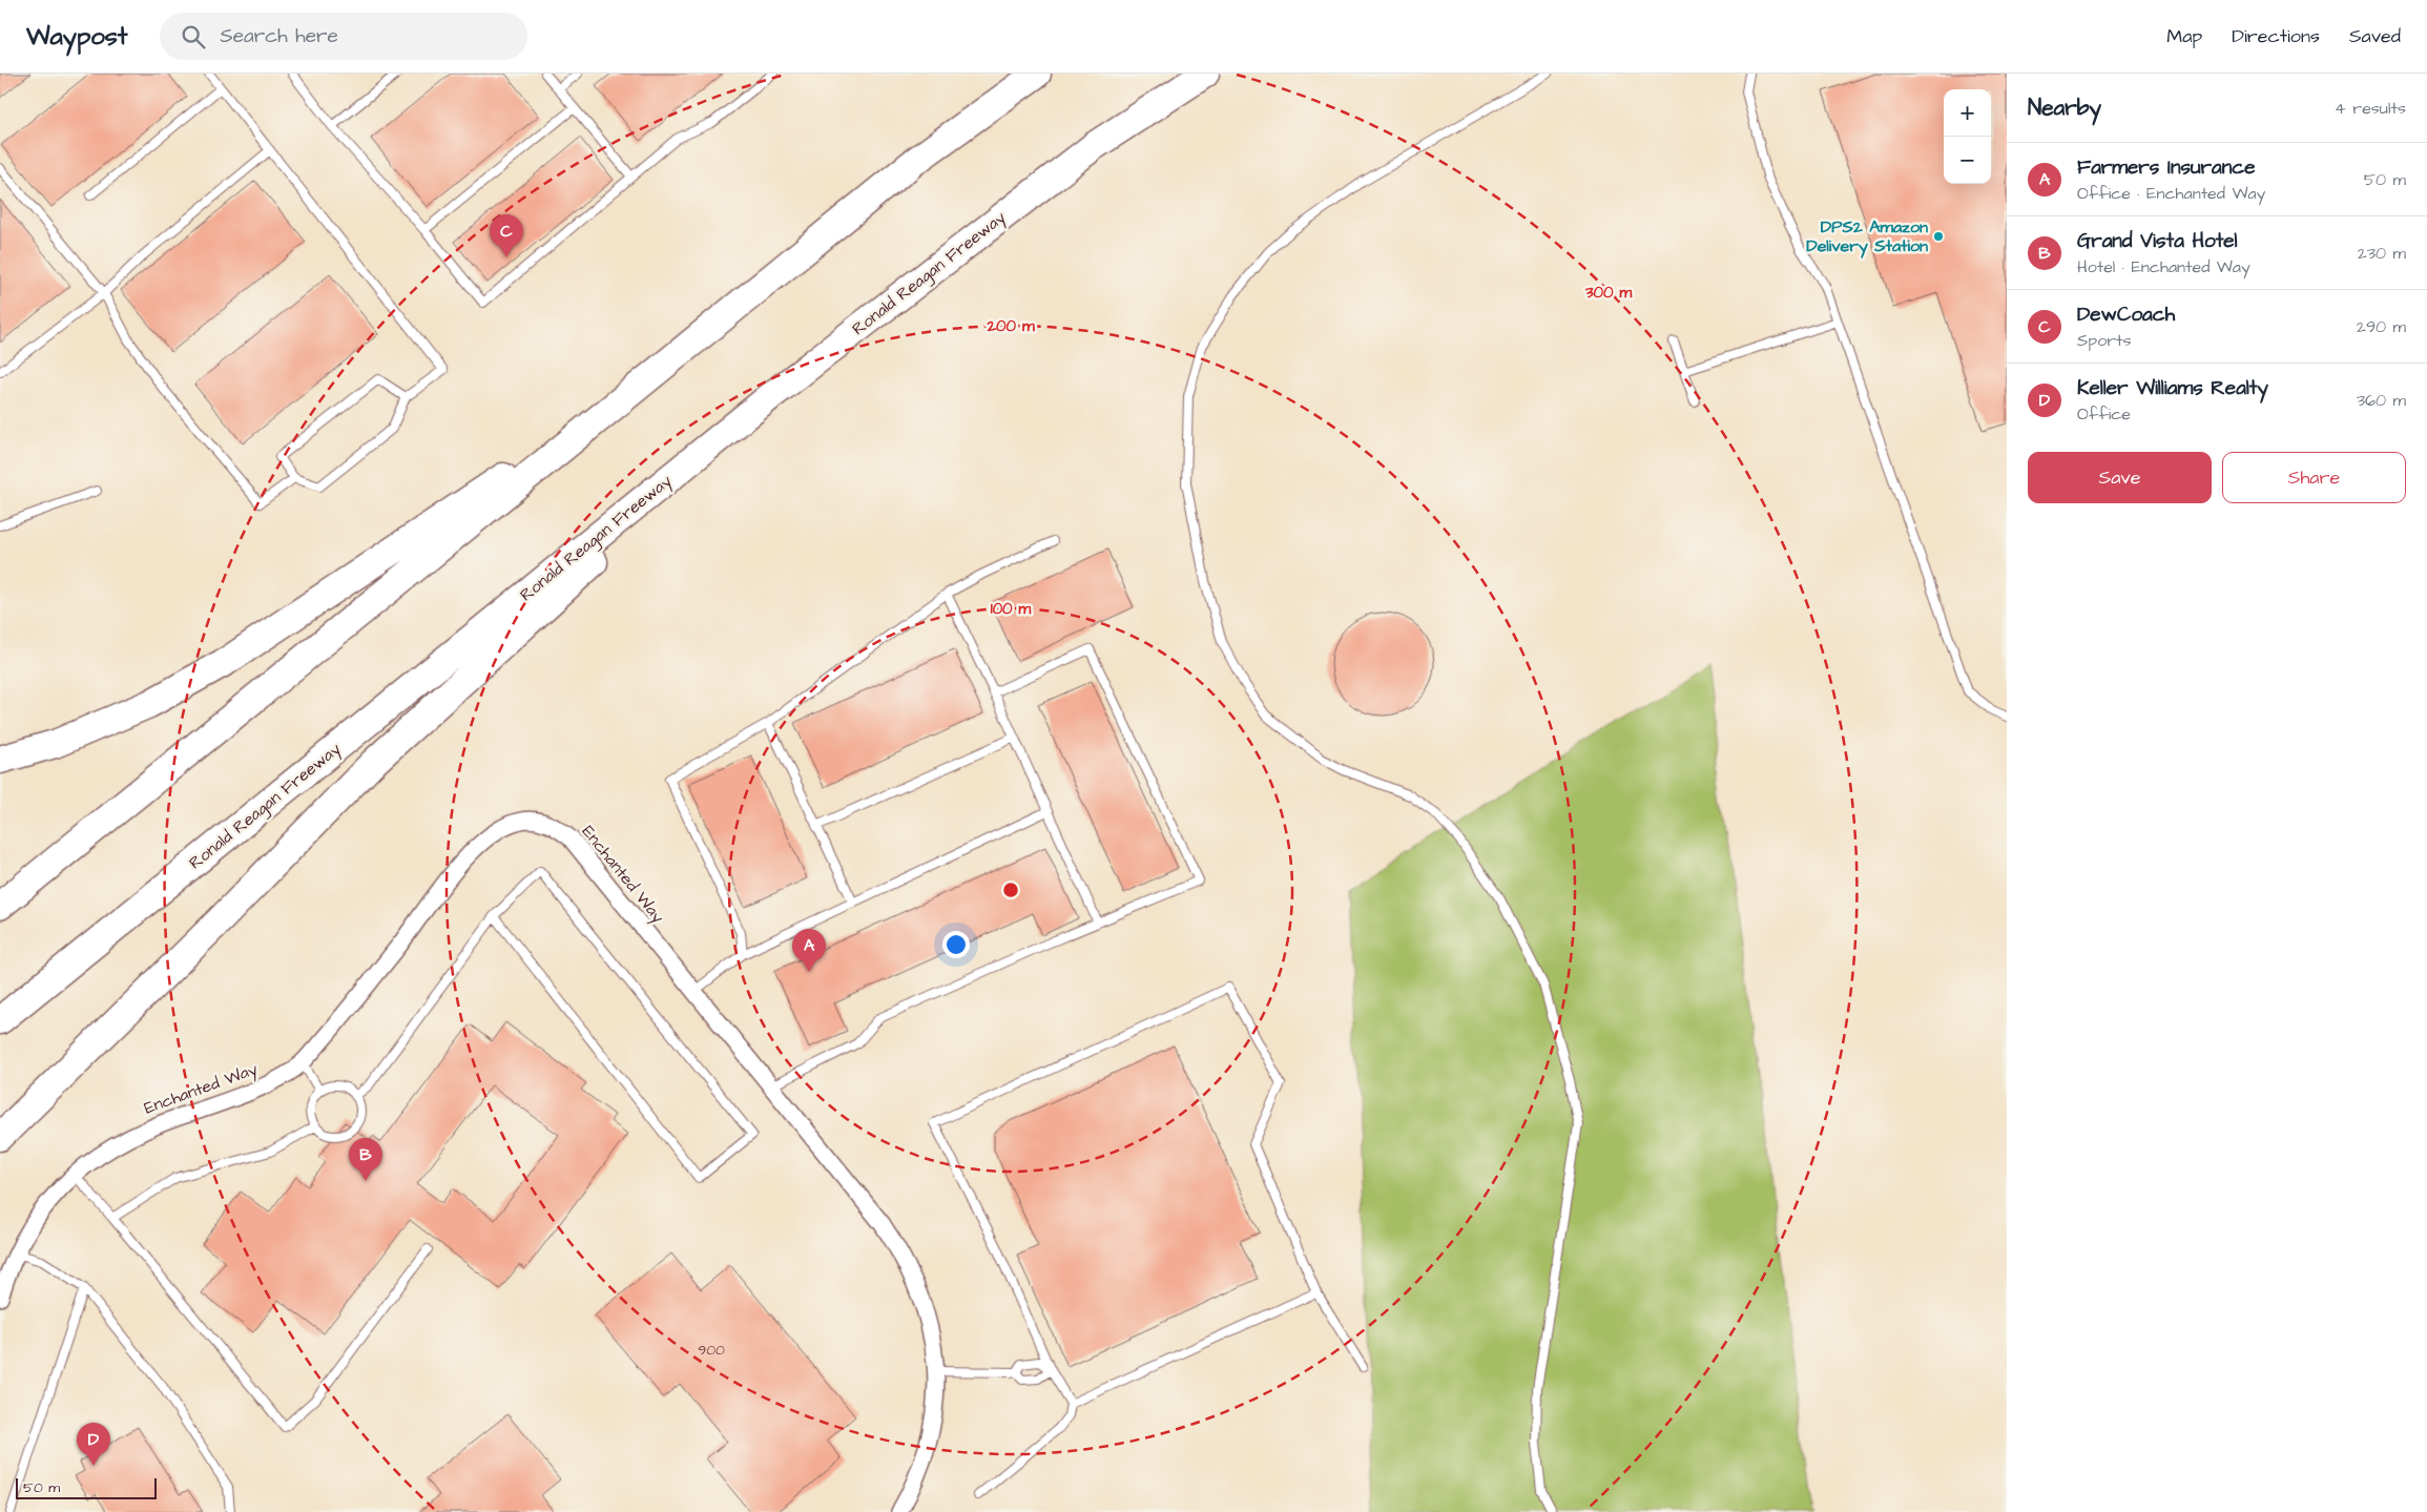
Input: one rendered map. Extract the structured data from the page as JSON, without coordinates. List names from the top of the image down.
{
  "streets": {
    "highway": ["Ronald Reagan Freeway"],
    "street": ["Enchanted Way"]
  },
  "places": ["DPS2 Amazon Delivery Station"],
  "house_numbers": ["900"],
  "scale_bar": "50 m",
  "page": {
    "header": "Waypost",
    "search": "Search here",
    "nav": ["Map", "Directions", "Saved"],
    "heading": ["Nearby", "4 results"],
    "map_buttons": ["+", "−"],
    "list": [
      {
        "mark": "A",
        "name": "Farmers Insurance",
        "note": "Office · Enchanted Way",
        "value": "50 m"
      },
      {
        "mark": "B",
        "name": "Grand Vista Hotel",
        "note": "Hotel · Enchanted Way",
        "value": "230 m"
      },
      {
        "mark": "C",
        "name": "DewCoach",
        "note": "Sports",
        "value": "290 m"
      },
      {
        "mark": "D",
        "name": "Keller Williams Realty",
        "note": "Office",
        "value": "360 m"
      }
    ],
    "pins": [
      "C",
      "A",
      "B",
      "D"
    ],
    "buttons": ["Save", "Share"],
    "scale": "50 m"
  },
  "rings": ["300 m", "200 m", "100 m"]
}
